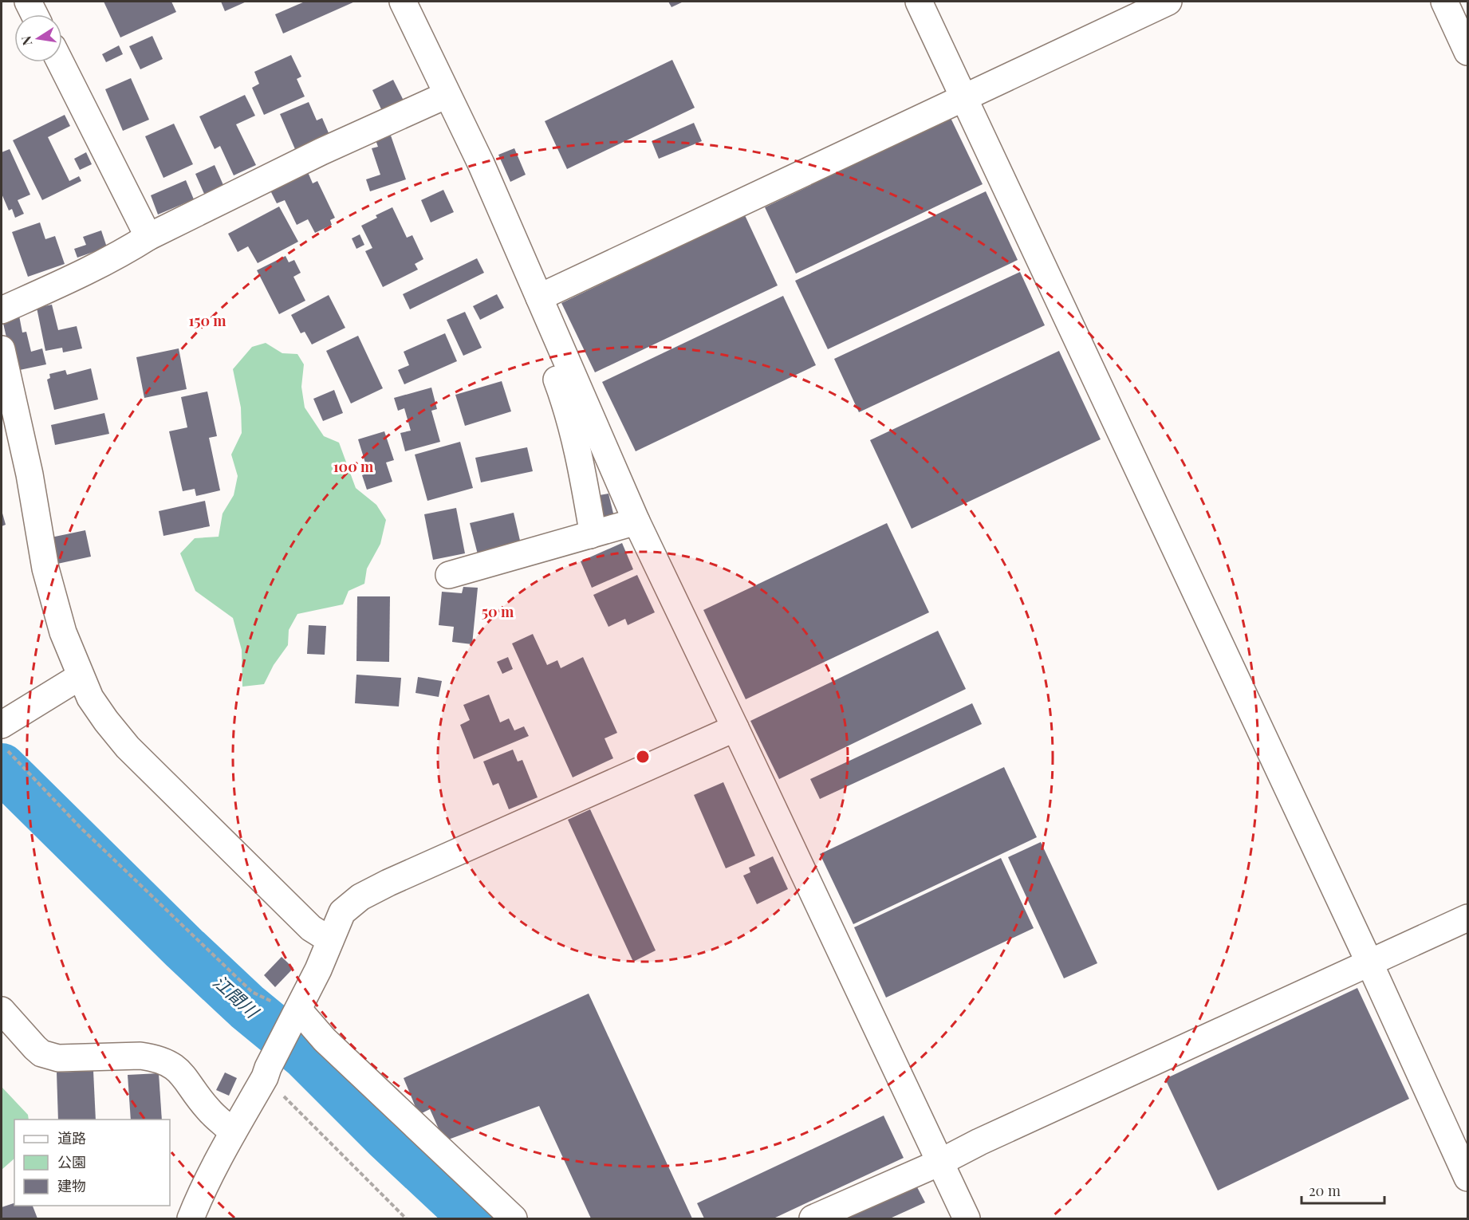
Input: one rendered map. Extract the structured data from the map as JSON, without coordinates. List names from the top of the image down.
{
  "water": ["江間川"],
  "legend": ["道路", "公園", "建物"],
  "scale_bar": "20 m",
  "north": "left",
  "rings": ["150 m", "100 m", "50 m"]
}
